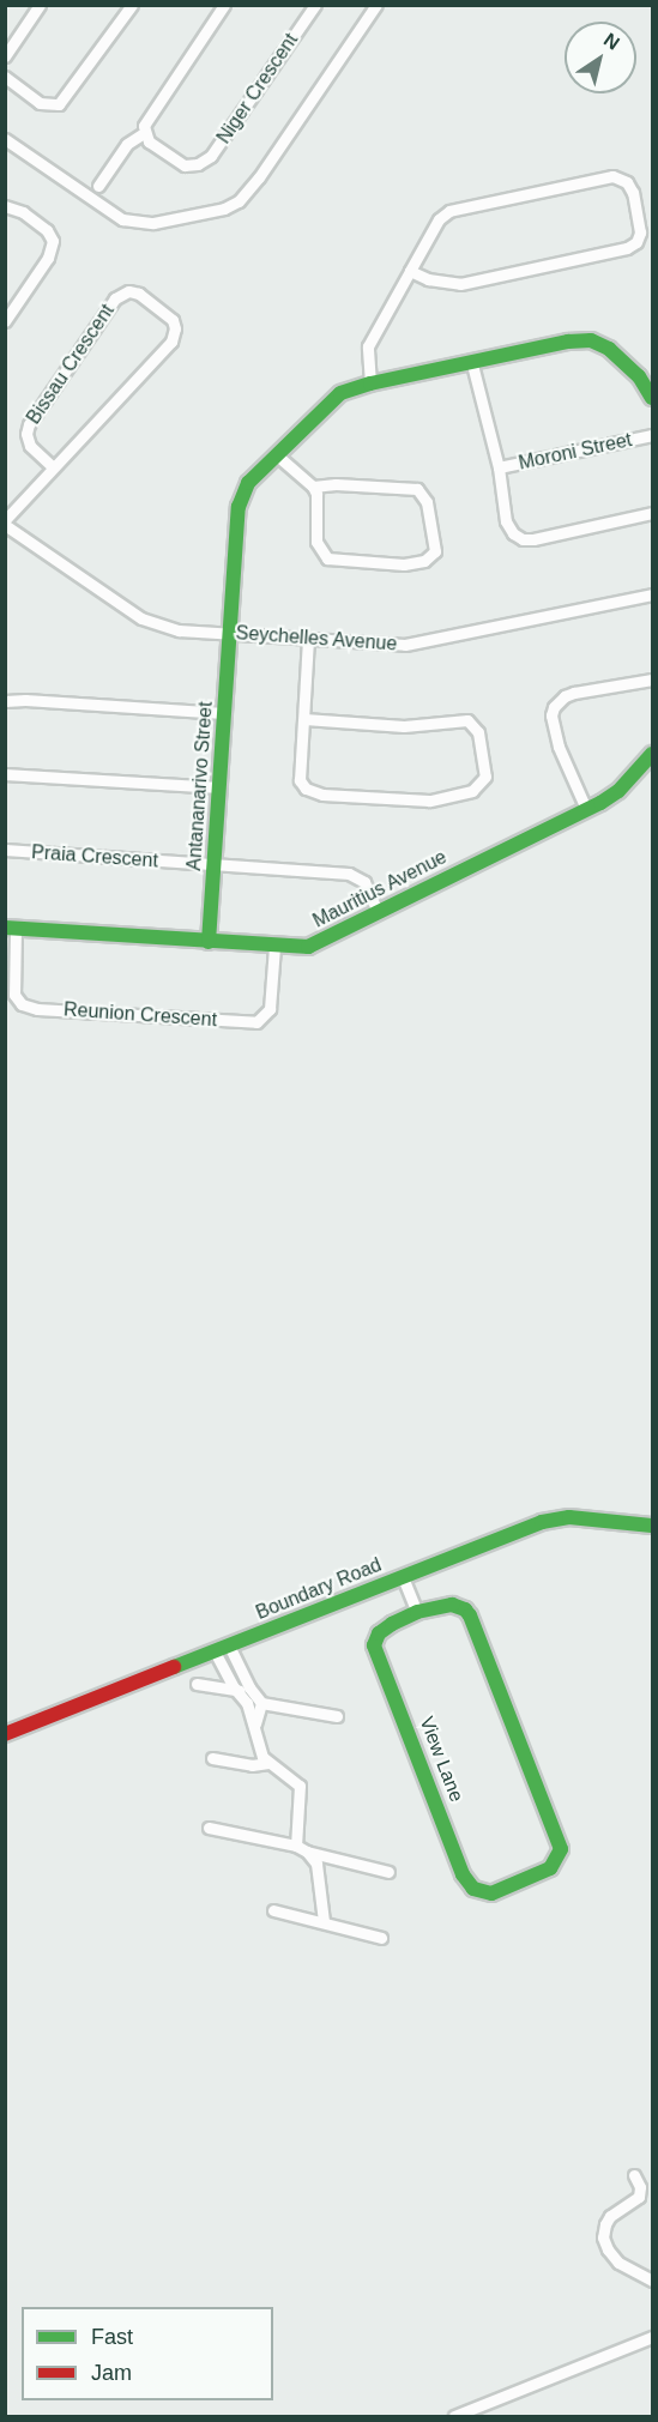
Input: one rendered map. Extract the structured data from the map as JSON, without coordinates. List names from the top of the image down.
{
  "streets": {
    "street": [
      "Niger Crescent",
      "Bissau Crescent",
      "Moroni Street",
      "Seychelles Avenue",
      "Antananarivo Street",
      "Praia Crescent",
      "Mauritius Avenue",
      "Reunion Crescent",
      "Boundary Road",
      "View Lane"
    ]
  },
  "crossings": [
    ["Bissau Crescent", "Seychelles Avenue"],
    ["Seychelles Avenue", "Antananarivo Street"],
    ["Antananarivo Street", "Praia Crescent"],
    ["Antananarivo Street", "Mauritius Avenue"],
    ["Praia Crescent", "Mauritius Avenue"],
    ["Mauritius Avenue", "Reunion Crescent"]
  ],
  "legend": ["Fast", "Jam"],
  "north": "top right"
}
